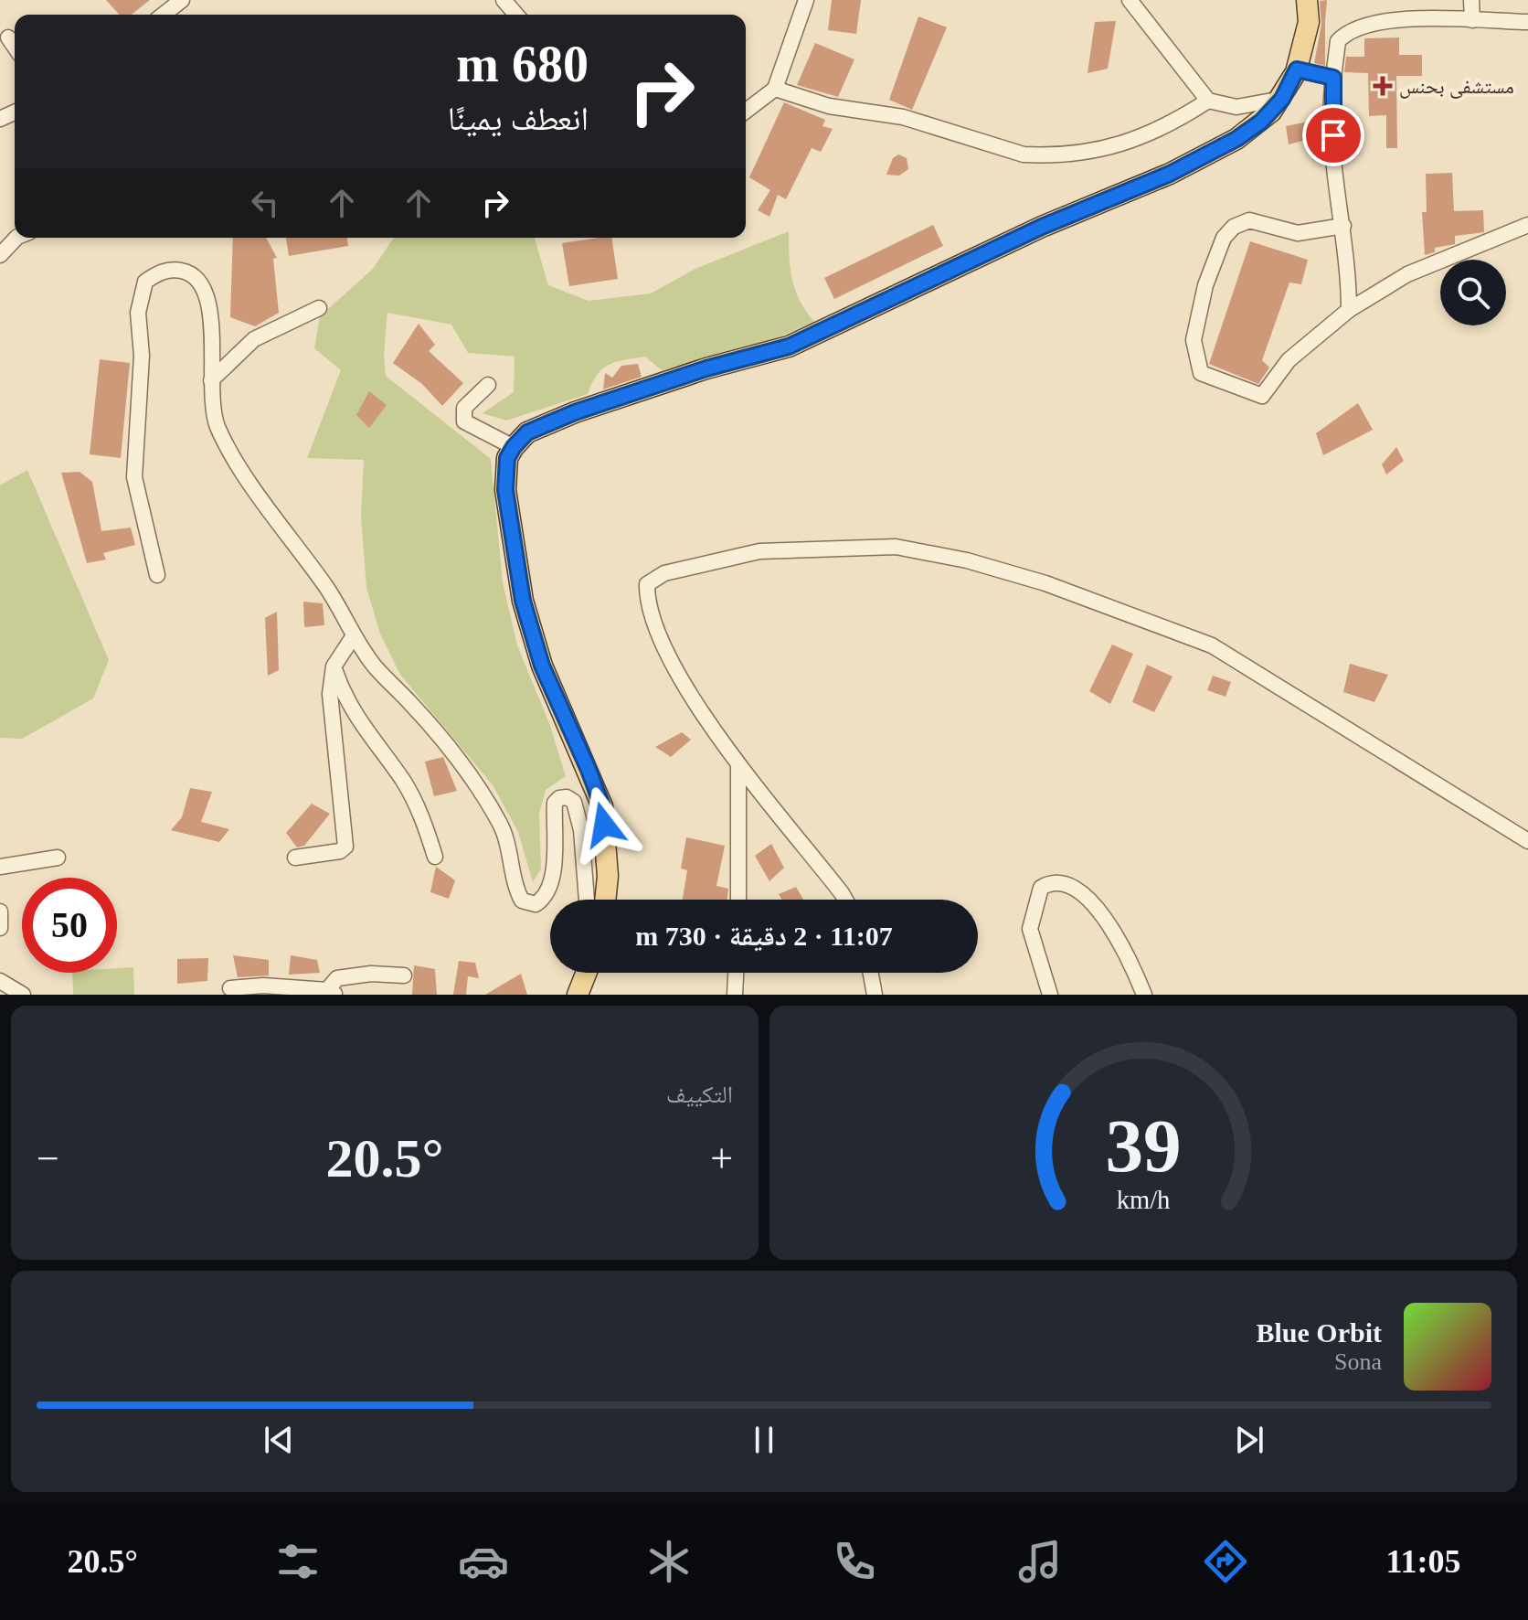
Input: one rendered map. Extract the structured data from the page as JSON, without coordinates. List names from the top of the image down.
{
  "places": {
    "health": ["مستشفى بحنس"]
  },
  "page": {
    "turn": ["680 m", "انعطف يمينًا"],
    "limit": "50",
    "trip": "11:07 · 2 دقيقة · 730 m",
    "tile": "التكييف",
    "heat": ["−", "20.5°", "+"],
    "song": ["Blue Orbit", "Sona"],
    "tabs": ["11:05", "20.5°"],
    "gauge": ["39", "km/h"]
  }
}
